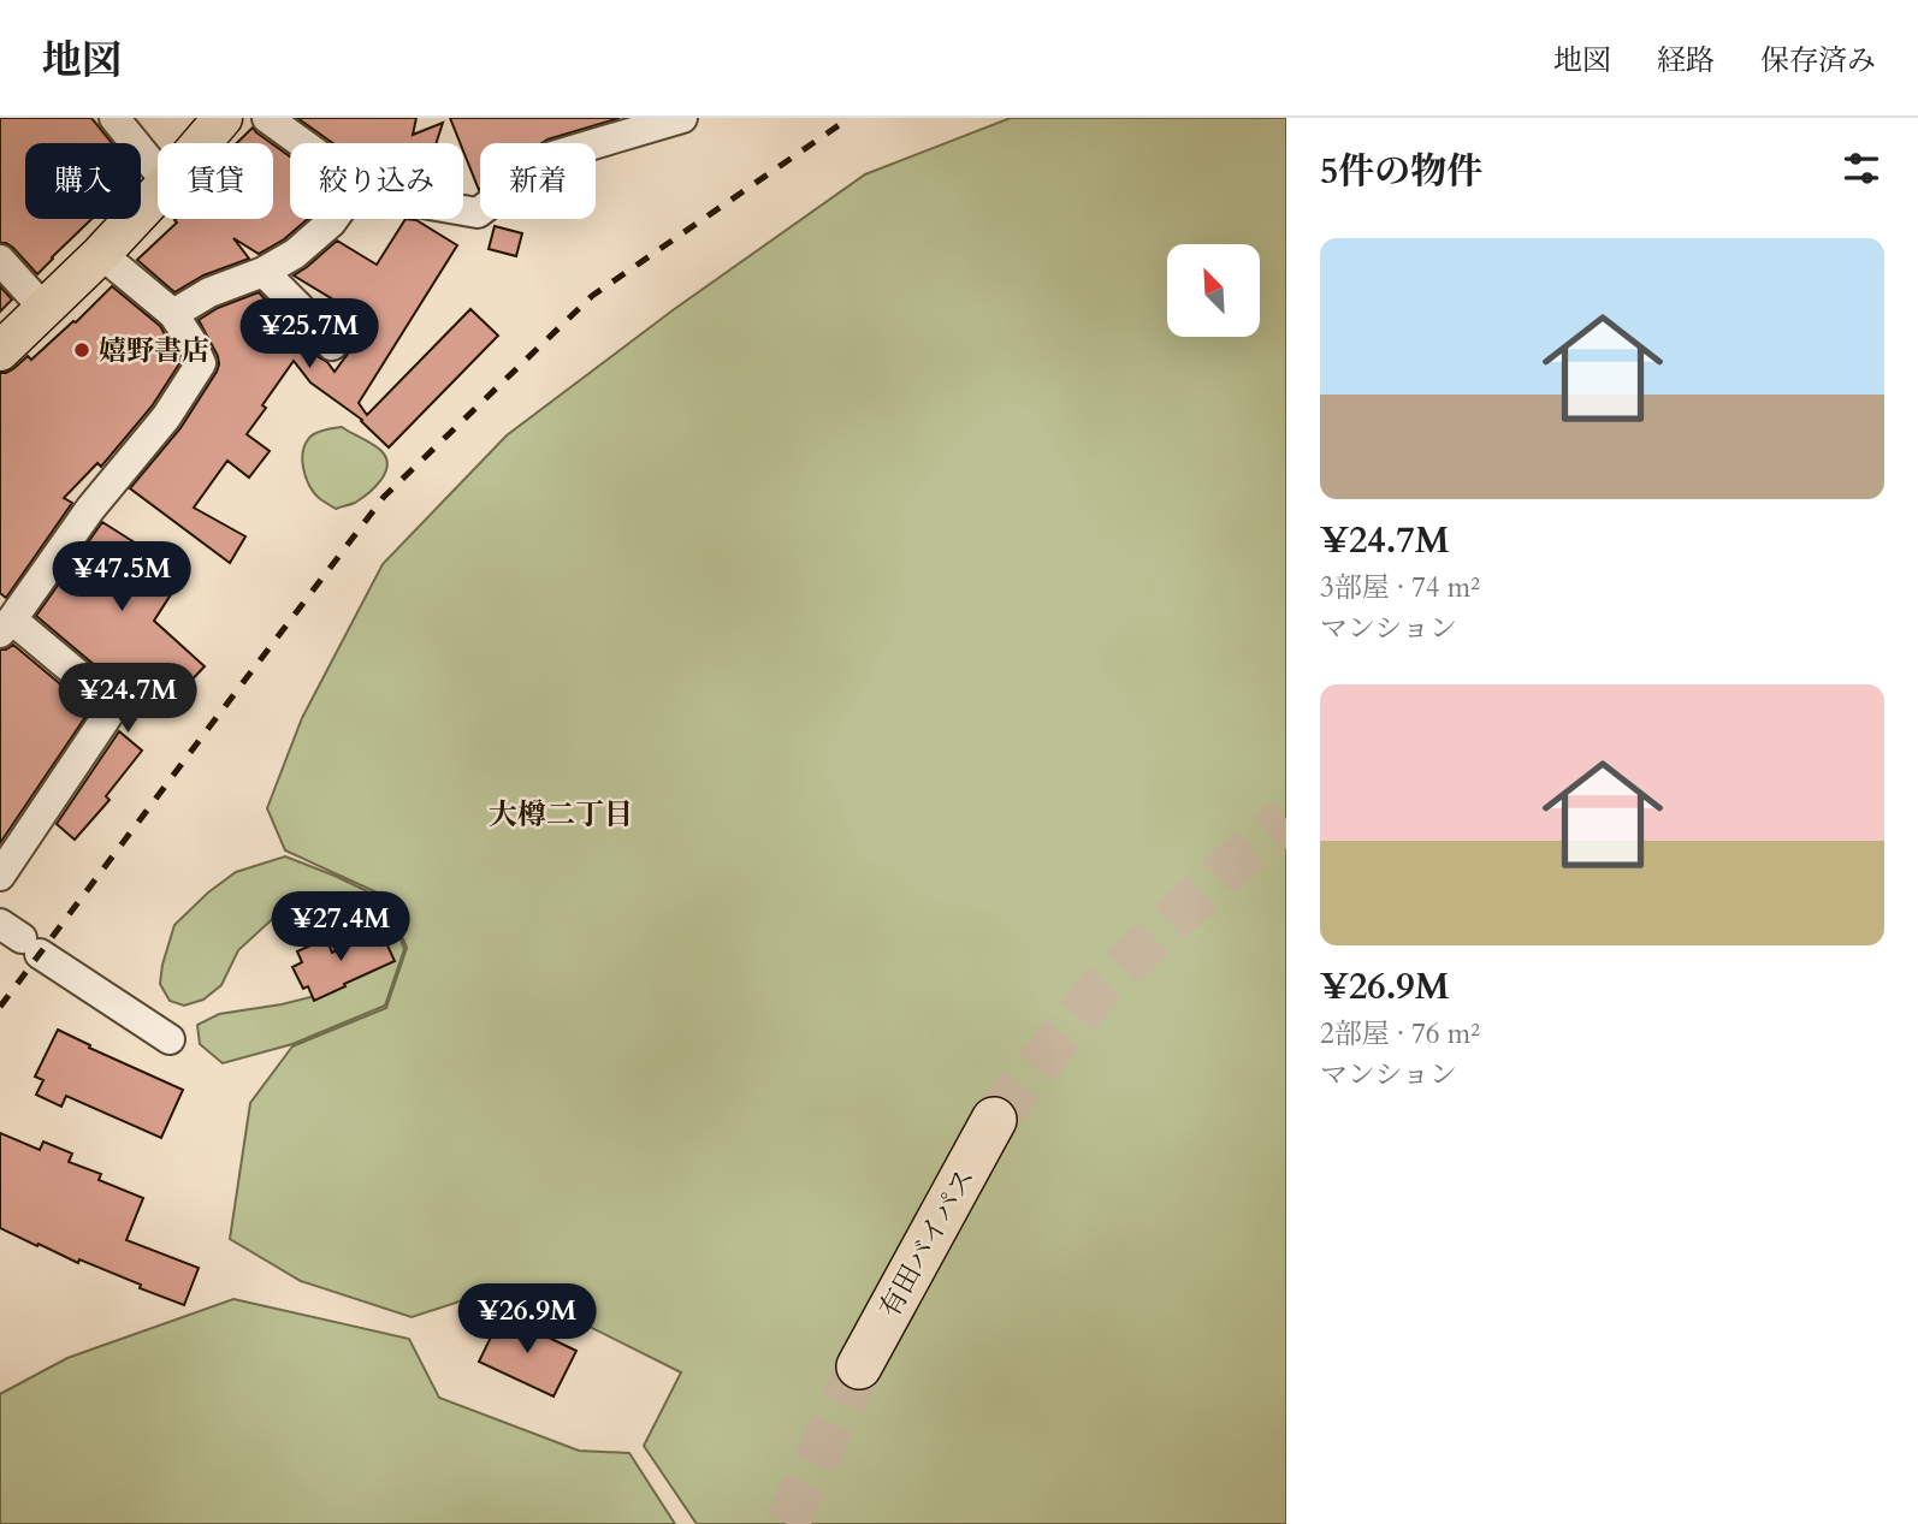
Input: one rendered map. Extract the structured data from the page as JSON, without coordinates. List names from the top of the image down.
{
  "streets": {
    "highway": ["有田バイパス"]
  },
  "districts": ["大樽二丁目"],
  "places": ["嬉野書店"],
  "north": "top left",
  "page": {
    "header": "地図",
    "nav": ["地図", "経路", "保存済み"],
    "heading": "5件の物件",
    "chip": [
      "購入",
      "賃貸",
      "絞り込み",
      "新着"
    ],
    "list": [
      {
        "name": "¥24.7M",
        "note": "3部屋 · 74 m² · マンション"
      },
      {
        "name": "¥26.9M",
        "note": "2部屋 · 76 m² · マンション"
      }
    ],
    "price": [
      "¥25.7M",
      "¥47.5M",
      "¥24.7M",
      "¥27.4M",
      "¥26.9M"
    ]
  }
}
